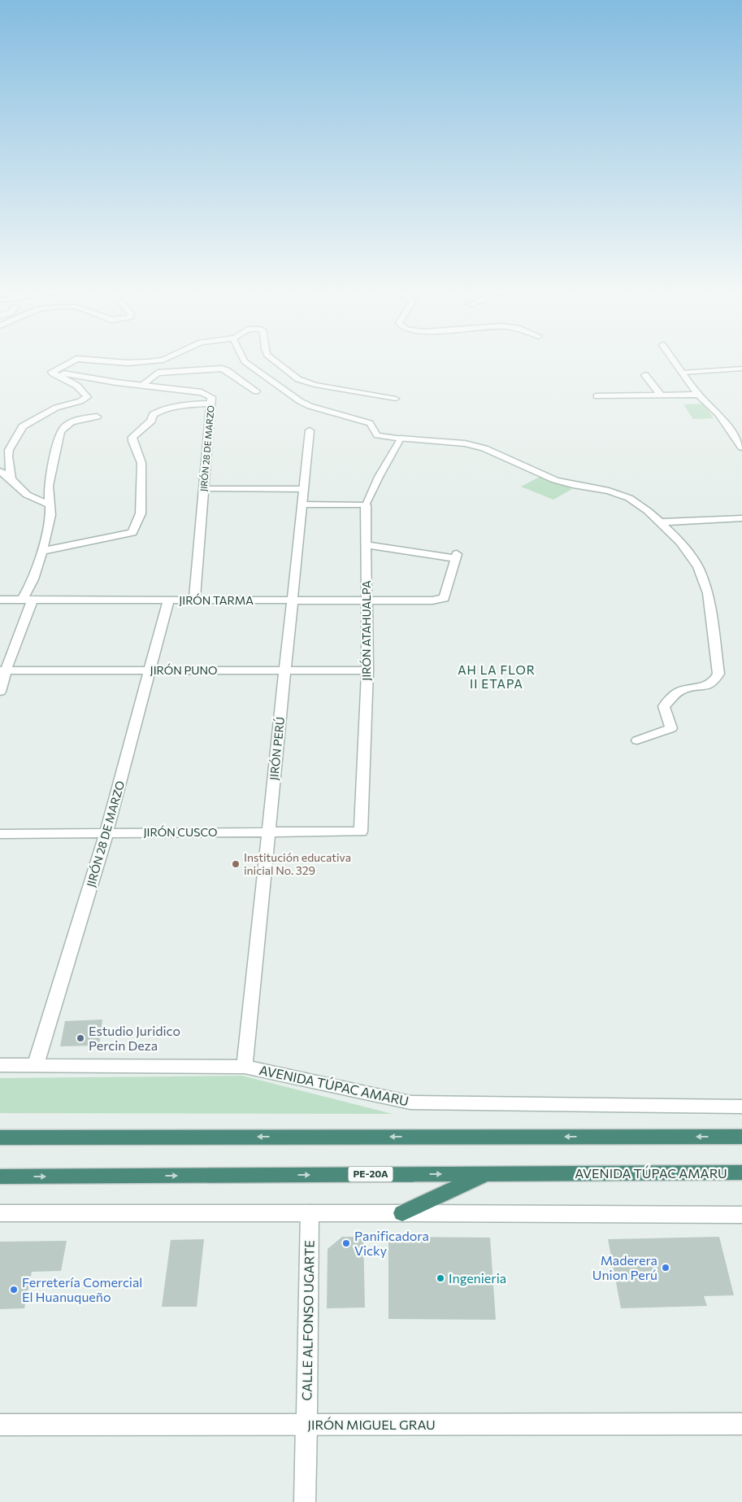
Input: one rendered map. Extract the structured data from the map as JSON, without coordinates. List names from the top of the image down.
{
  "streets": {
    "highway": ["AVENIDA TÚPAC AMARU", "PE-20A"],
    "street": [
      "JIRÓN 28 DE MARZO",
      "JIRÓN TARMA",
      "JIRÓN ATAHUALPA",
      "JIRÓN PUNO",
      "JIRÓN PERÚ",
      "JIRÓN CUSCO",
      "CALLE ALFONSO UGARTE",
      "JIRÓN MIGUEL GRAU"
    ]
  },
  "crossings": [
    ["JIRÓN 28 DE MARZO", "JIRÓN TARMA"],
    ["JIRÓN 28 DE MARZO", "JIRÓN PUNO"],
    ["JIRÓN 28 DE MARZO", "JIRÓN CUSCO"],
    ["JIRÓN 28 DE MARZO", "AVENIDA TÚPAC AMARU"],
    ["JIRÓN TARMA", "JIRÓN ATAHUALPA"],
    ["JIRÓN TARMA", "JIRÓN PERÚ"],
    ["JIRÓN ATAHUALPA", "JIRÓN PUNO"],
    ["JIRÓN ATAHUALPA", "JIRÓN CUSCO"],
    ["JIRÓN PUNO", "JIRÓN PERÚ"],
    ["JIRÓN PERÚ", "JIRÓN CUSCO"],
    ["JIRÓN PERÚ", "AVENIDA TÚPAC AMARU"],
    ["CALLE ALFONSO UGARTE", "JIRÓN MIGUEL GRAU"]
  ],
  "districts": ["AH LA FLOR II ETAPA"],
  "places": [
    "Institución educativa inicial No. 329",
    "Estudio Juridico Percin Deza",
    "Panificadora Vicky",
    "Maderera Union Perú",
    "Ingenieria",
    "Ferretería Comercial El Huanuqueño"
  ]
}
